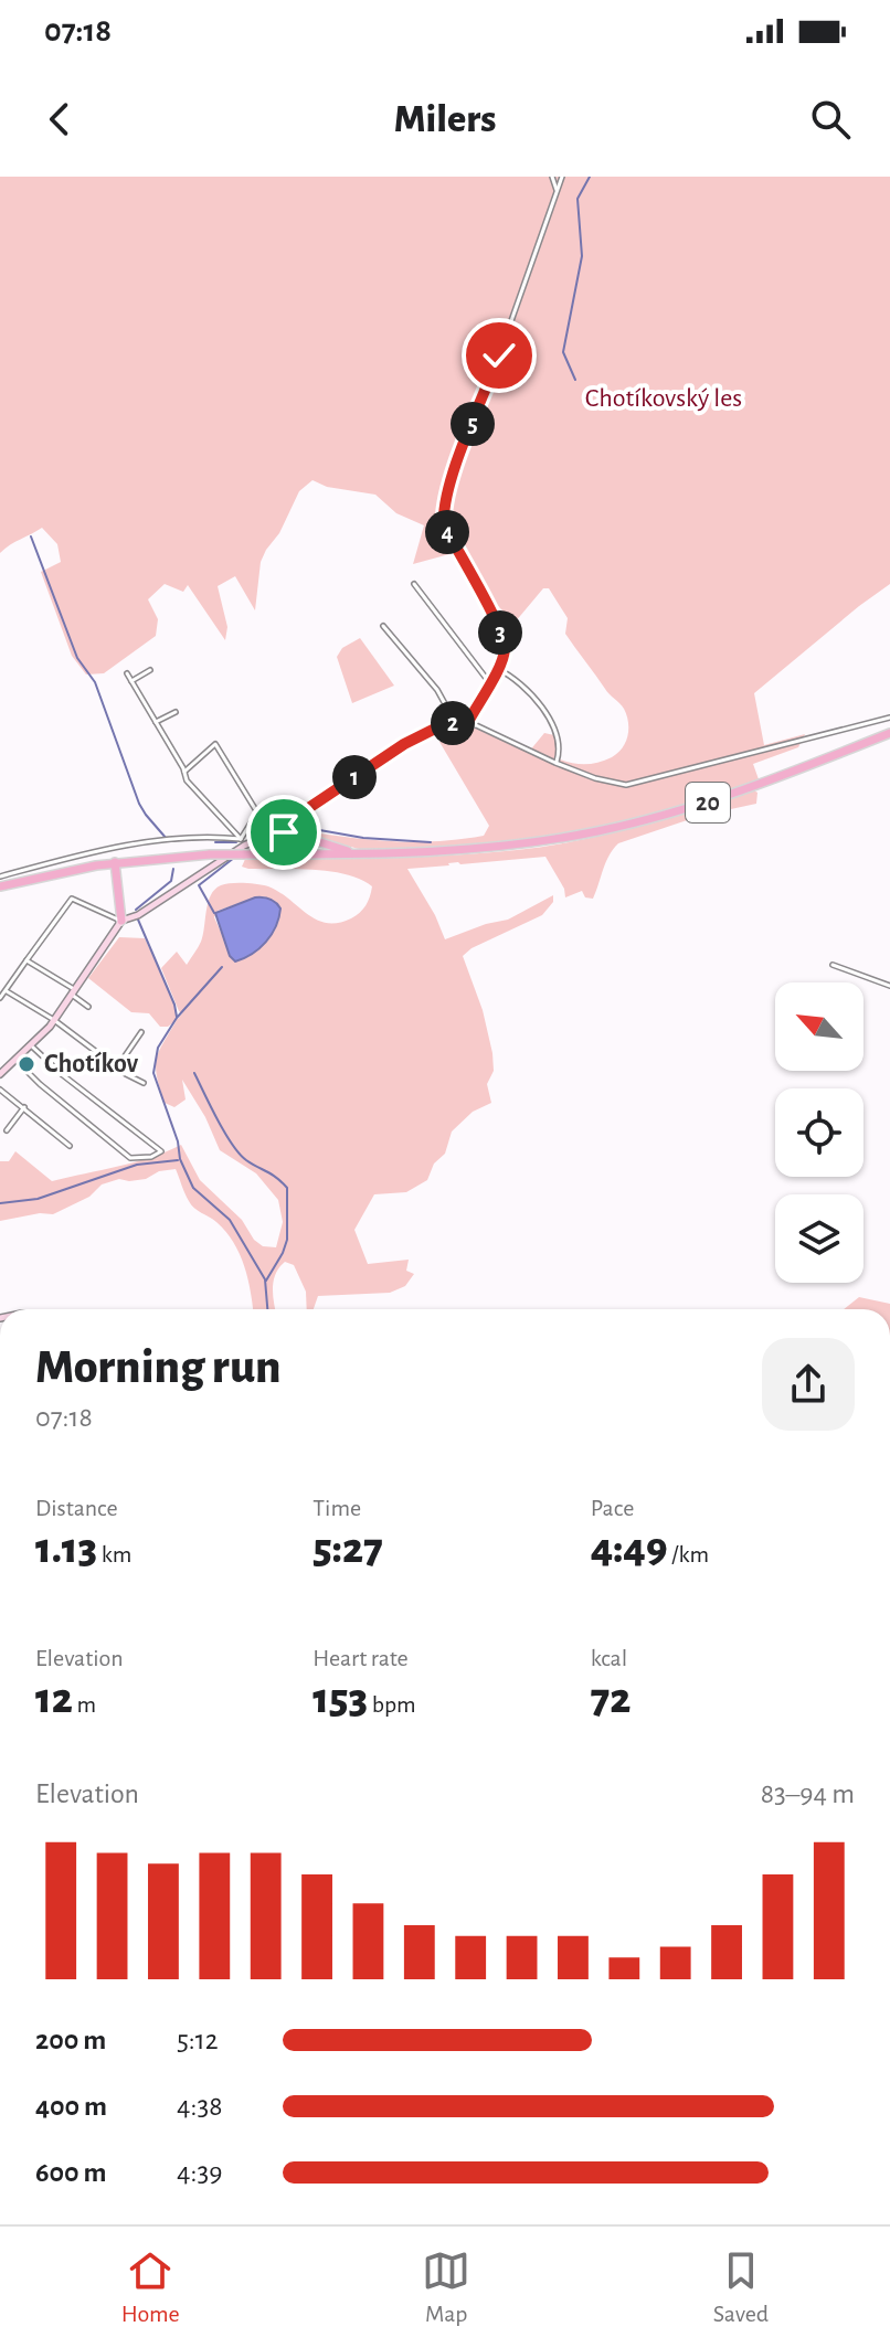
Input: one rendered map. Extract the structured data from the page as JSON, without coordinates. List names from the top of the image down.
{
  "streets": {
    "main road": ["20"]
  },
  "parks": ["Chotíkovský les"],
  "places": ["Chotíkov"],
  "north": "top left",
  "page": {
    "status": "07:18",
    "header": "Milers",
    "pins": [
      "5",
      "4",
      "3",
      "2",
      "1"
    ],
    "heading": ["Morning run", "07:18"],
    "stats": [
      ["Distance", "1.13 km"],
      ["Time", "5:27"],
      ["Pace", "4:49 /km"],
      ["Elevation", "12 m"],
      ["Heart rate", "153 bpm"],
      ["kcal", "72"]
    ],
    "chart": ["Elevation", "83–94 m"],
    "list": [
      {
        "name": "200 m",
        "note": "5:12"
      },
      {
        "name": "400 m",
        "note": "4:38"
      },
      {
        "name": "600 m",
        "note": "4:39"
      }
    ],
    "tabs": ["Home", "Map", "Saved"]
  }
}
